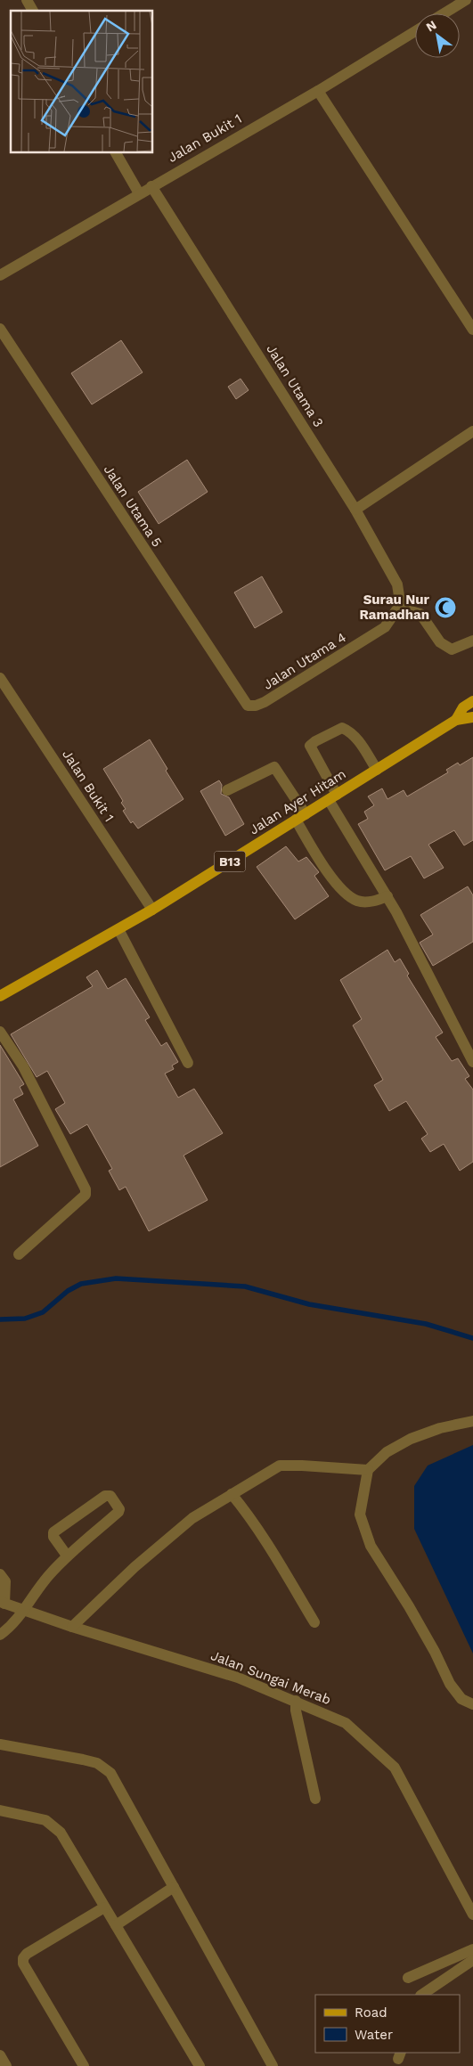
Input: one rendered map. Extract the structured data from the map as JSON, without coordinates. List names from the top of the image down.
{
  "streets": {
    "main road": ["Jalan Ayer Hitam", "B13"],
    "street": [
      "Jalan Bukit 1",
      "Jalan Utama 3",
      "Jalan Utama 5",
      "Jalan Utama 4",
      "Jalan Sungai Merab"
    ]
  },
  "crossings": [
    ["Jalan Bukit 1", "Jalan Utama 3"],
    ["Jalan Bukit 1", "Jalan Ayer Hitam"],
    ["Jalan Utama 3", "Jalan Utama 4"],
    ["Jalan Utama 5", "Jalan Utama 4"]
  ],
  "places": {
    "mosque": ["Surau Nur Ramadhan"]
  },
  "legend": ["Road", "Water"],
  "north": "top left"
}
